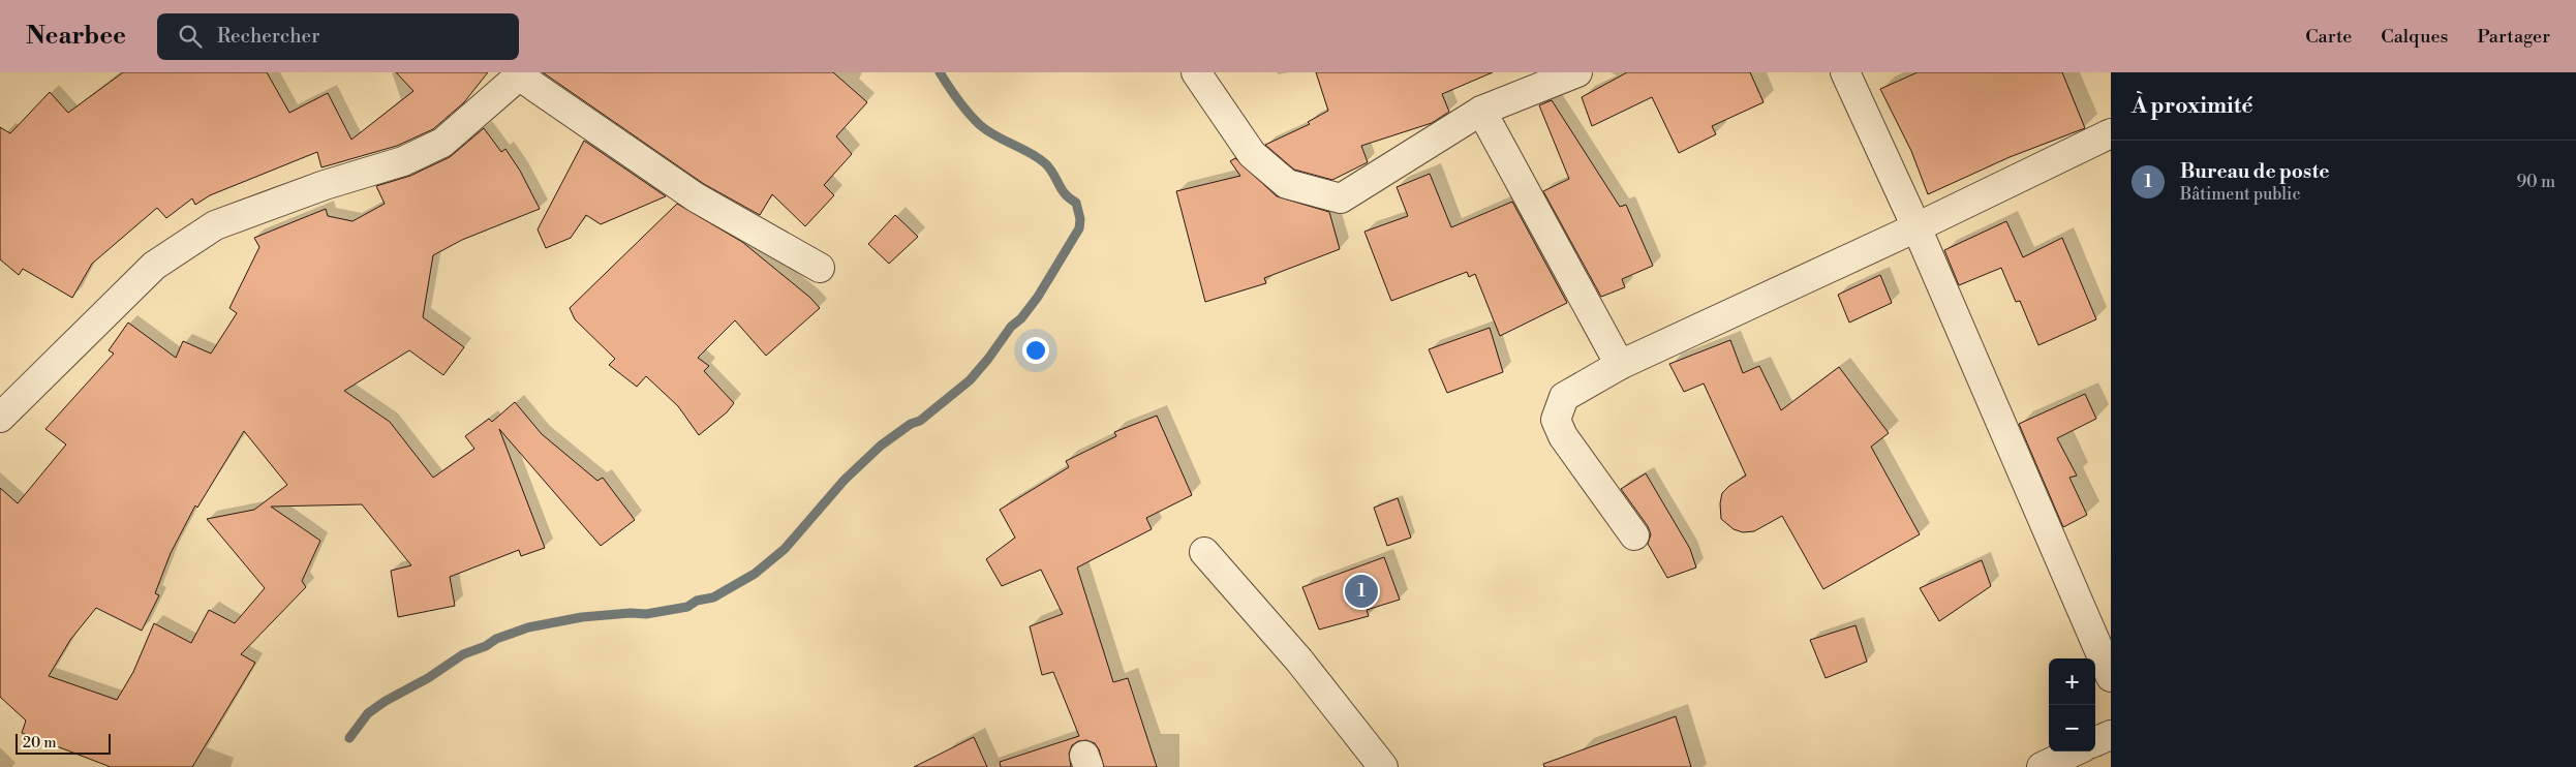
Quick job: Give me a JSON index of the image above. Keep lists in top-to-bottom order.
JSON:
{
  "scale_bar": "20 m",
  "page": {
    "header": "Nearbee",
    "search": "Rechercher",
    "nav": ["Carte", "Calques", "Partager"],
    "heading": "À proximité",
    "list": [
      {
        "mark": "1",
        "name": "Bureau de poste",
        "note": "Bâtiment public",
        "value": "90 m"
      }
    ],
    "pins": "1",
    "map_buttons": ["+", "−"],
    "scale": "20 m"
  }
}
